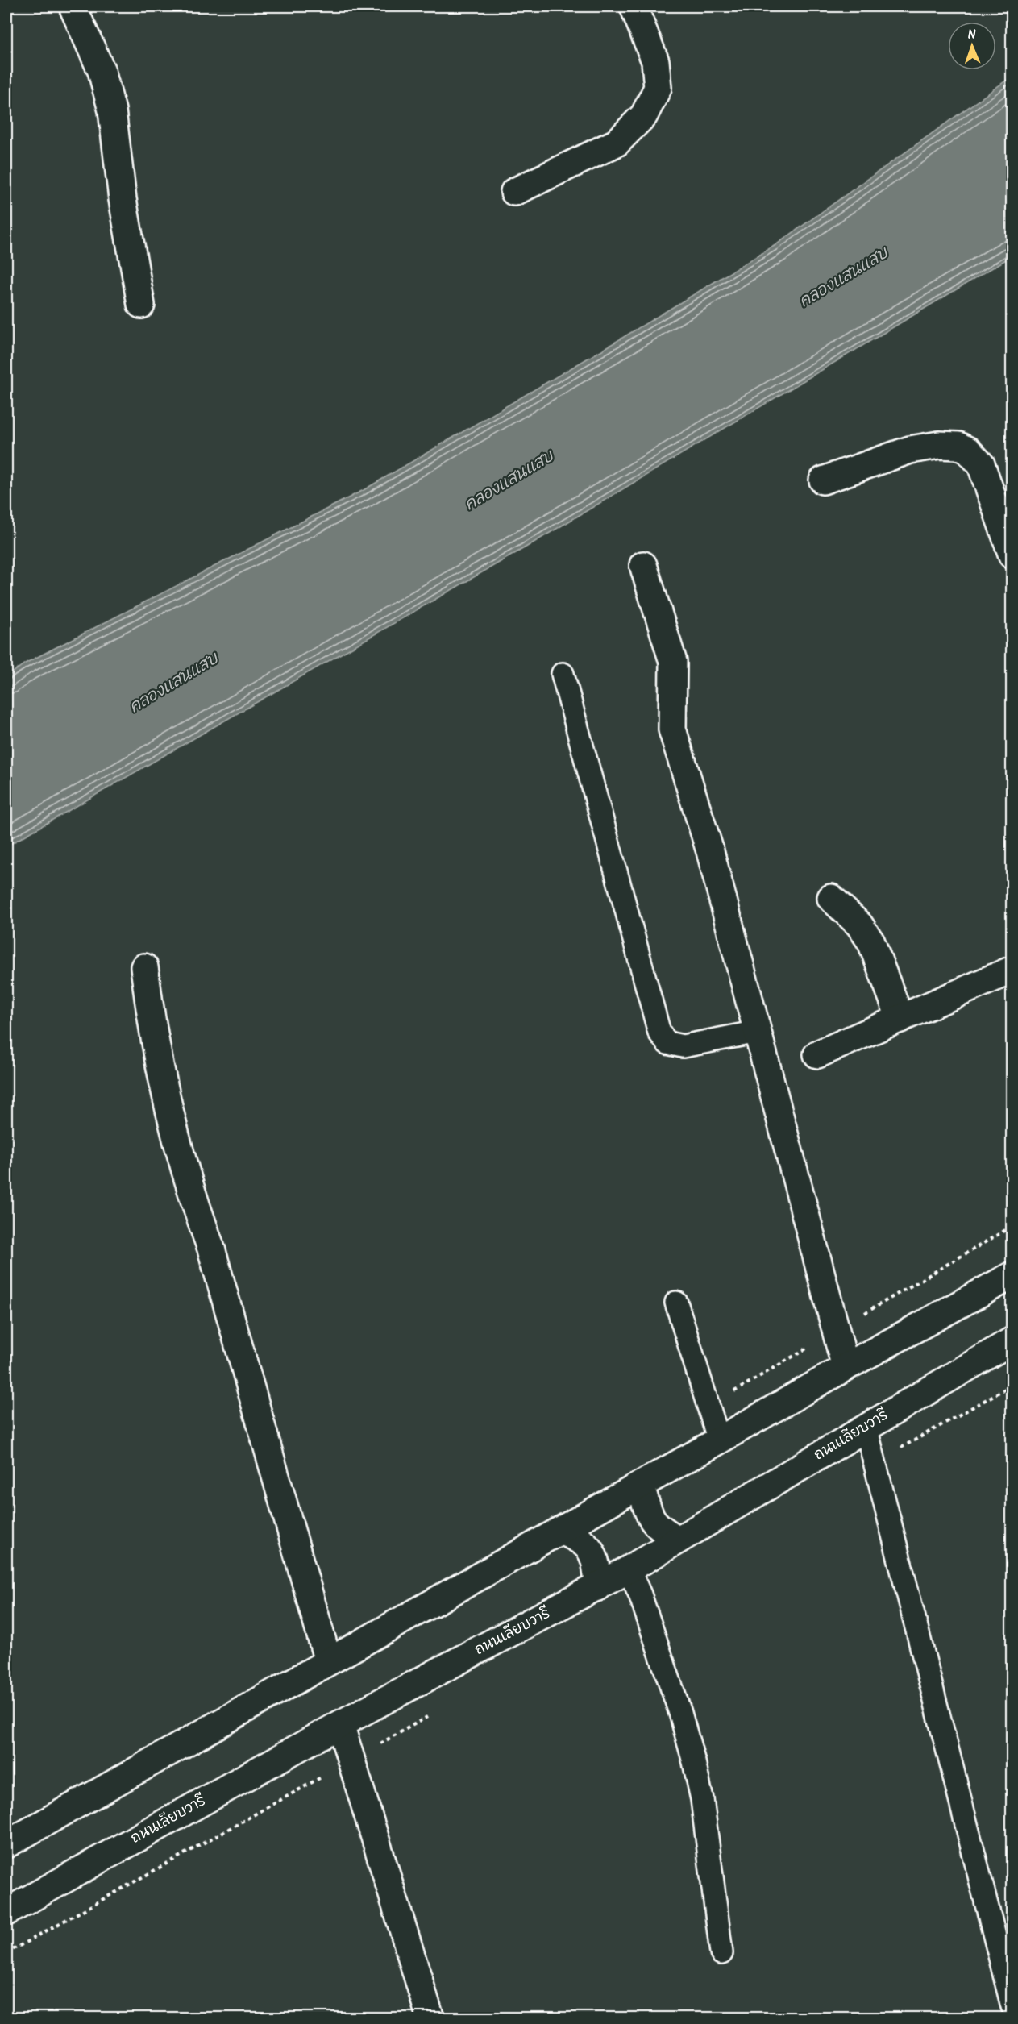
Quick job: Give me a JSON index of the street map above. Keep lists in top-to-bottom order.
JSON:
{
  "streets": {
    "street": ["ถนนเลียบวารี"]
  },
  "water": ["คลองแสนแสบ"],
  "north": "top"
}
